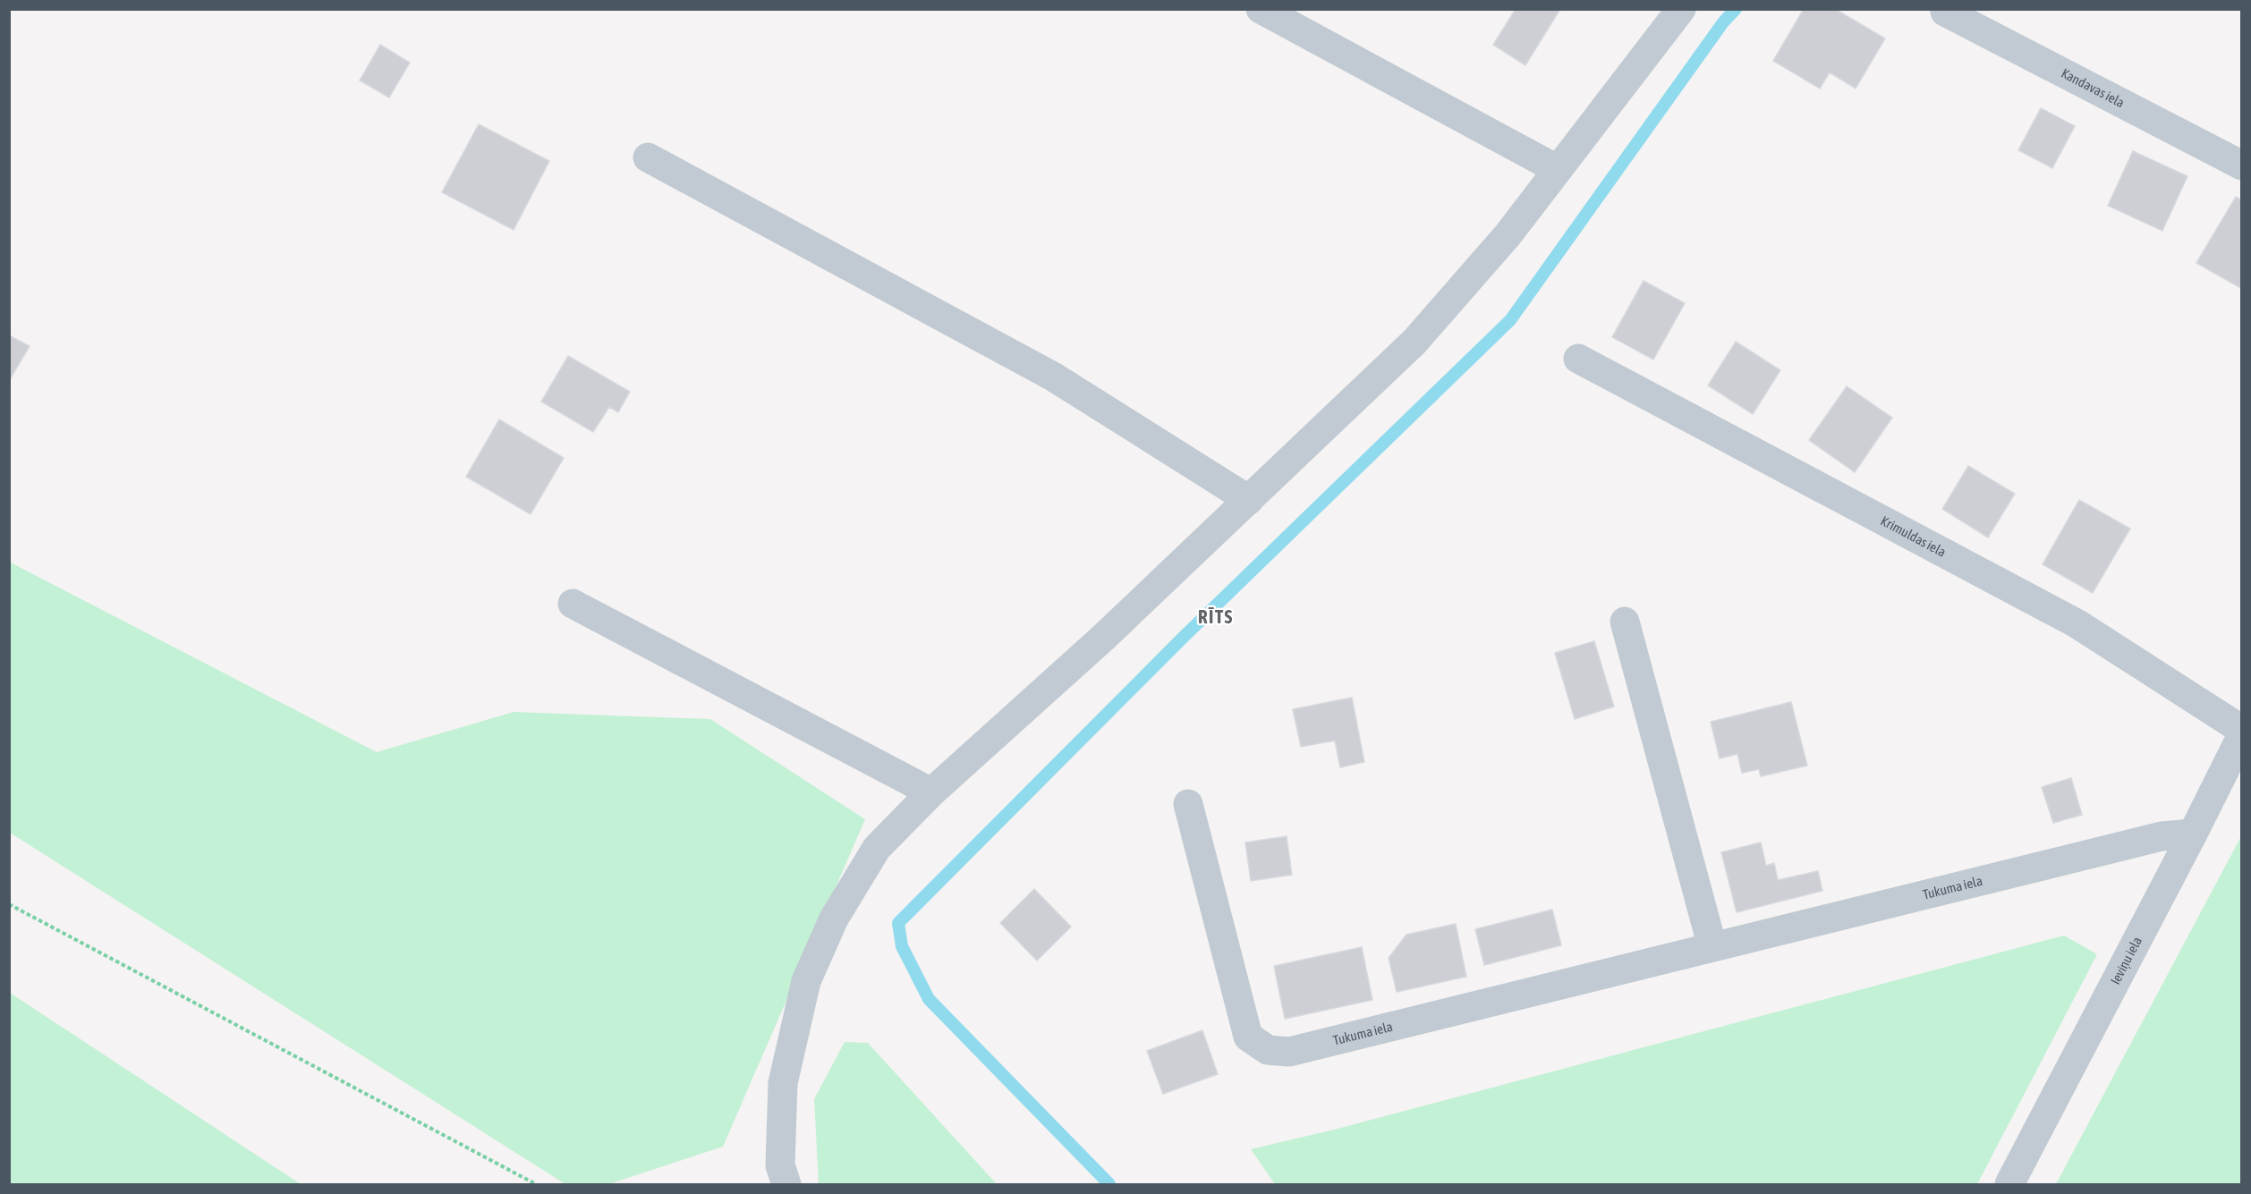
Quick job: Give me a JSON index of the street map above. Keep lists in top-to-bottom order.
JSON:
{
  "streets": {
    "street": [
      "Kandavas iela",
      "Krimuldas iela",
      "Tukuma iela",
      "Ieviņu iela"
    ]
  },
  "crossings": [
    ["Tukuma iela", "Ieviņu iela"]
  ],
  "districts": ["RĪTS"]
}
